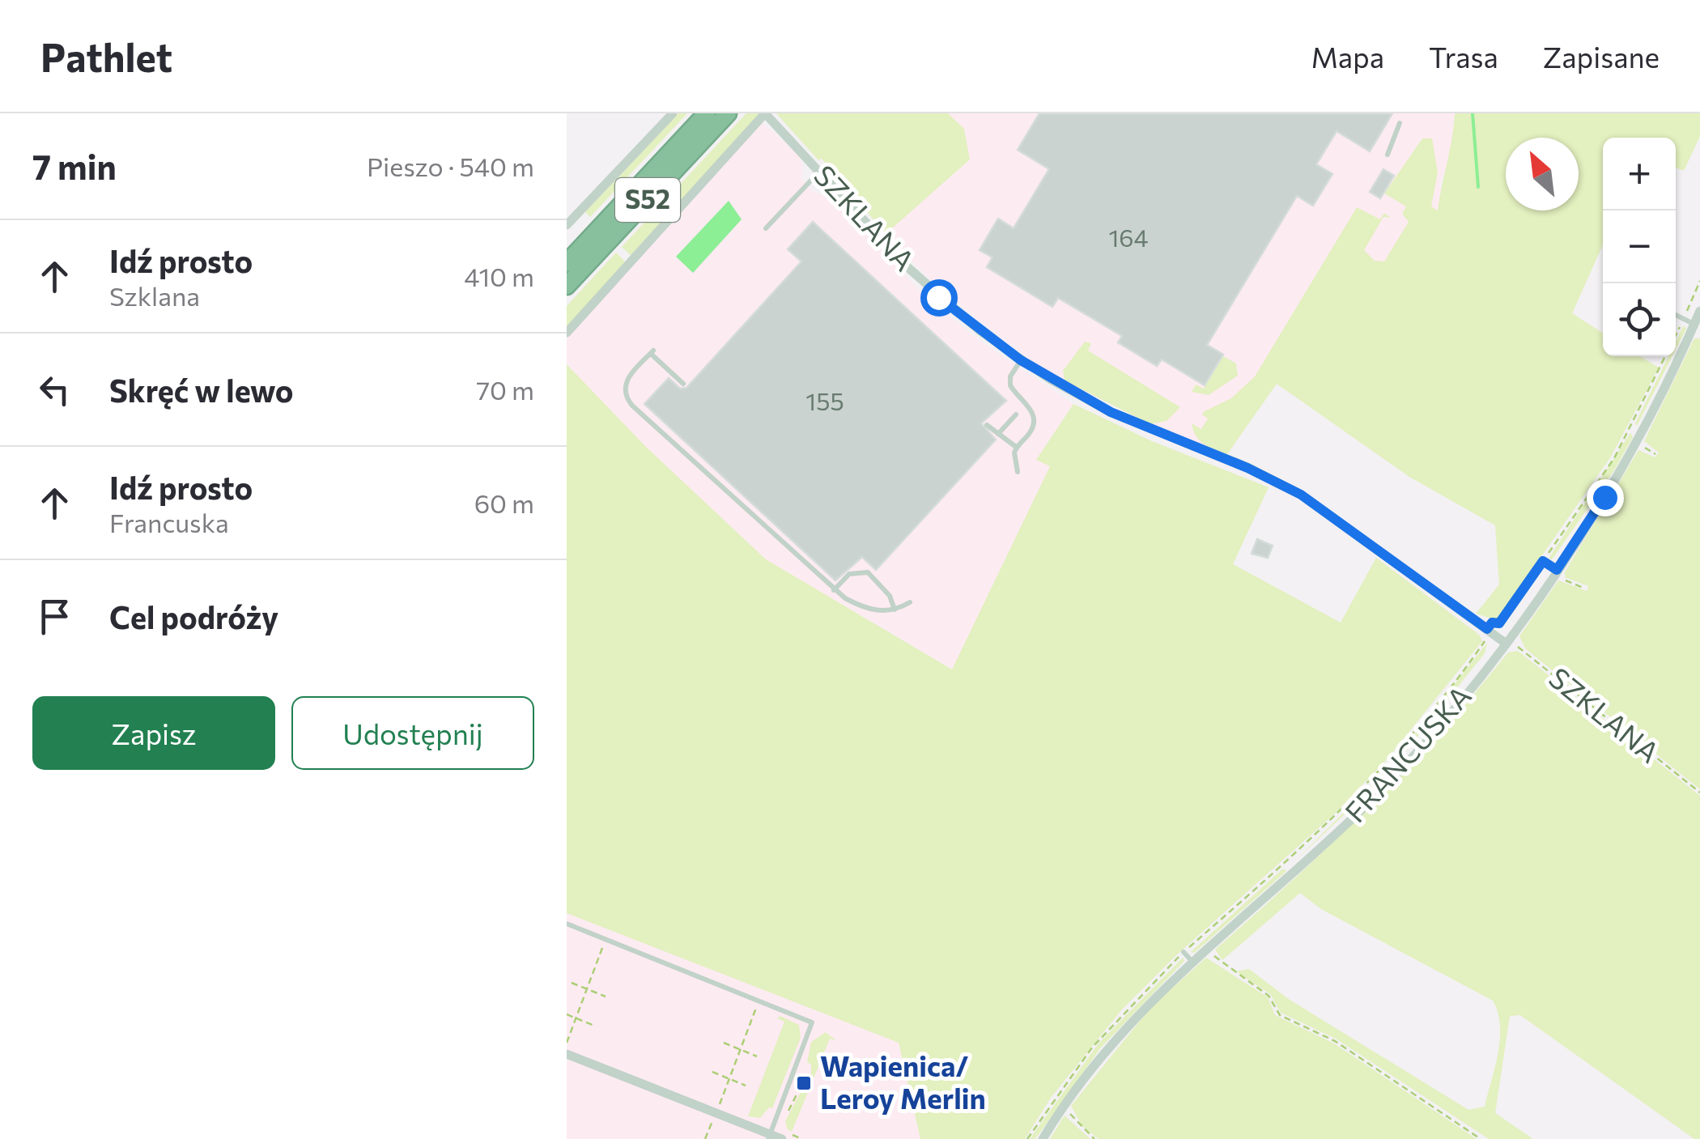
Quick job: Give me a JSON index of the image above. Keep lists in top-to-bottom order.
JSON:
{
  "streets": {
    "highway": ["S52"],
    "street": ["SZKLANA", "FRANCUSKA"]
  },
  "crossings": [
    ["SZKLANA", "FRANCUSKA"]
  ],
  "places": {
    "transit": ["Wapienica/ Leroy Merlin"]
  },
  "house_numbers": ["164", "155"],
  "north": "top left",
  "page": {
    "header": "Pathlet",
    "nav": ["Mapa", "Trasa", "Zapisane"],
    "heading": ["7 min", "Pieszo · 540 m"],
    "map_buttons": ["+", "−"],
    "list": [
      ["Idź prosto", "Szklana", "410 m"],
      ["Skręć w lewo", "70 m"],
      ["Idź prosto", "Francuska", "60 m"],
      "Cel podróży"
    ],
    "buttons": ["Zapisz", "Udostępnij"]
  }
}
